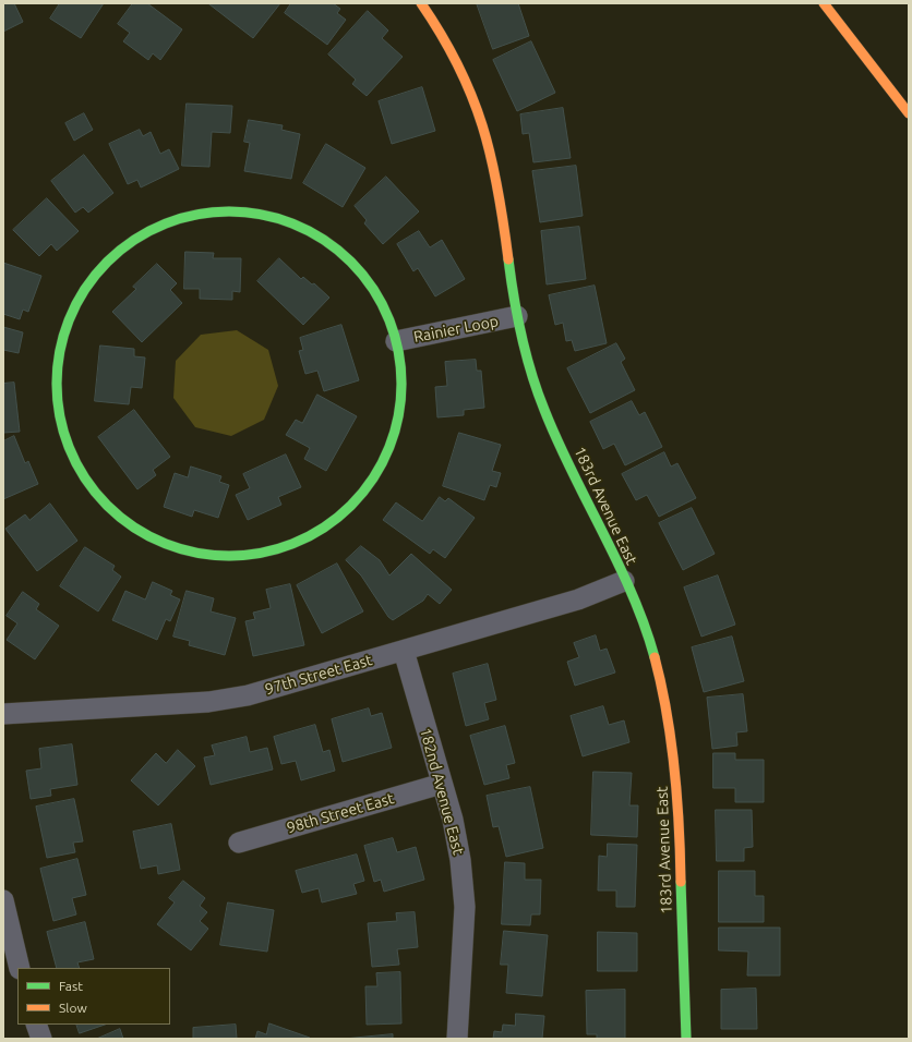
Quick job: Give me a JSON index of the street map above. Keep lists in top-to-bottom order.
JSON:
{
  "streets": {
    "street": [
      "Rainier Loop",
      "183rd Avenue East",
      "97th Street East",
      "182nd Avenue East",
      "98th Street East"
    ]
  },
  "crossings": [
    ["Rainier Loop", "183rd Avenue East"],
    ["183rd Avenue East", "97th Street East"],
    ["97th Street East", "182nd Avenue East"],
    ["182nd Avenue East", "98th Street East"]
  ],
  "legend": ["Fast", "Slow"]
}
